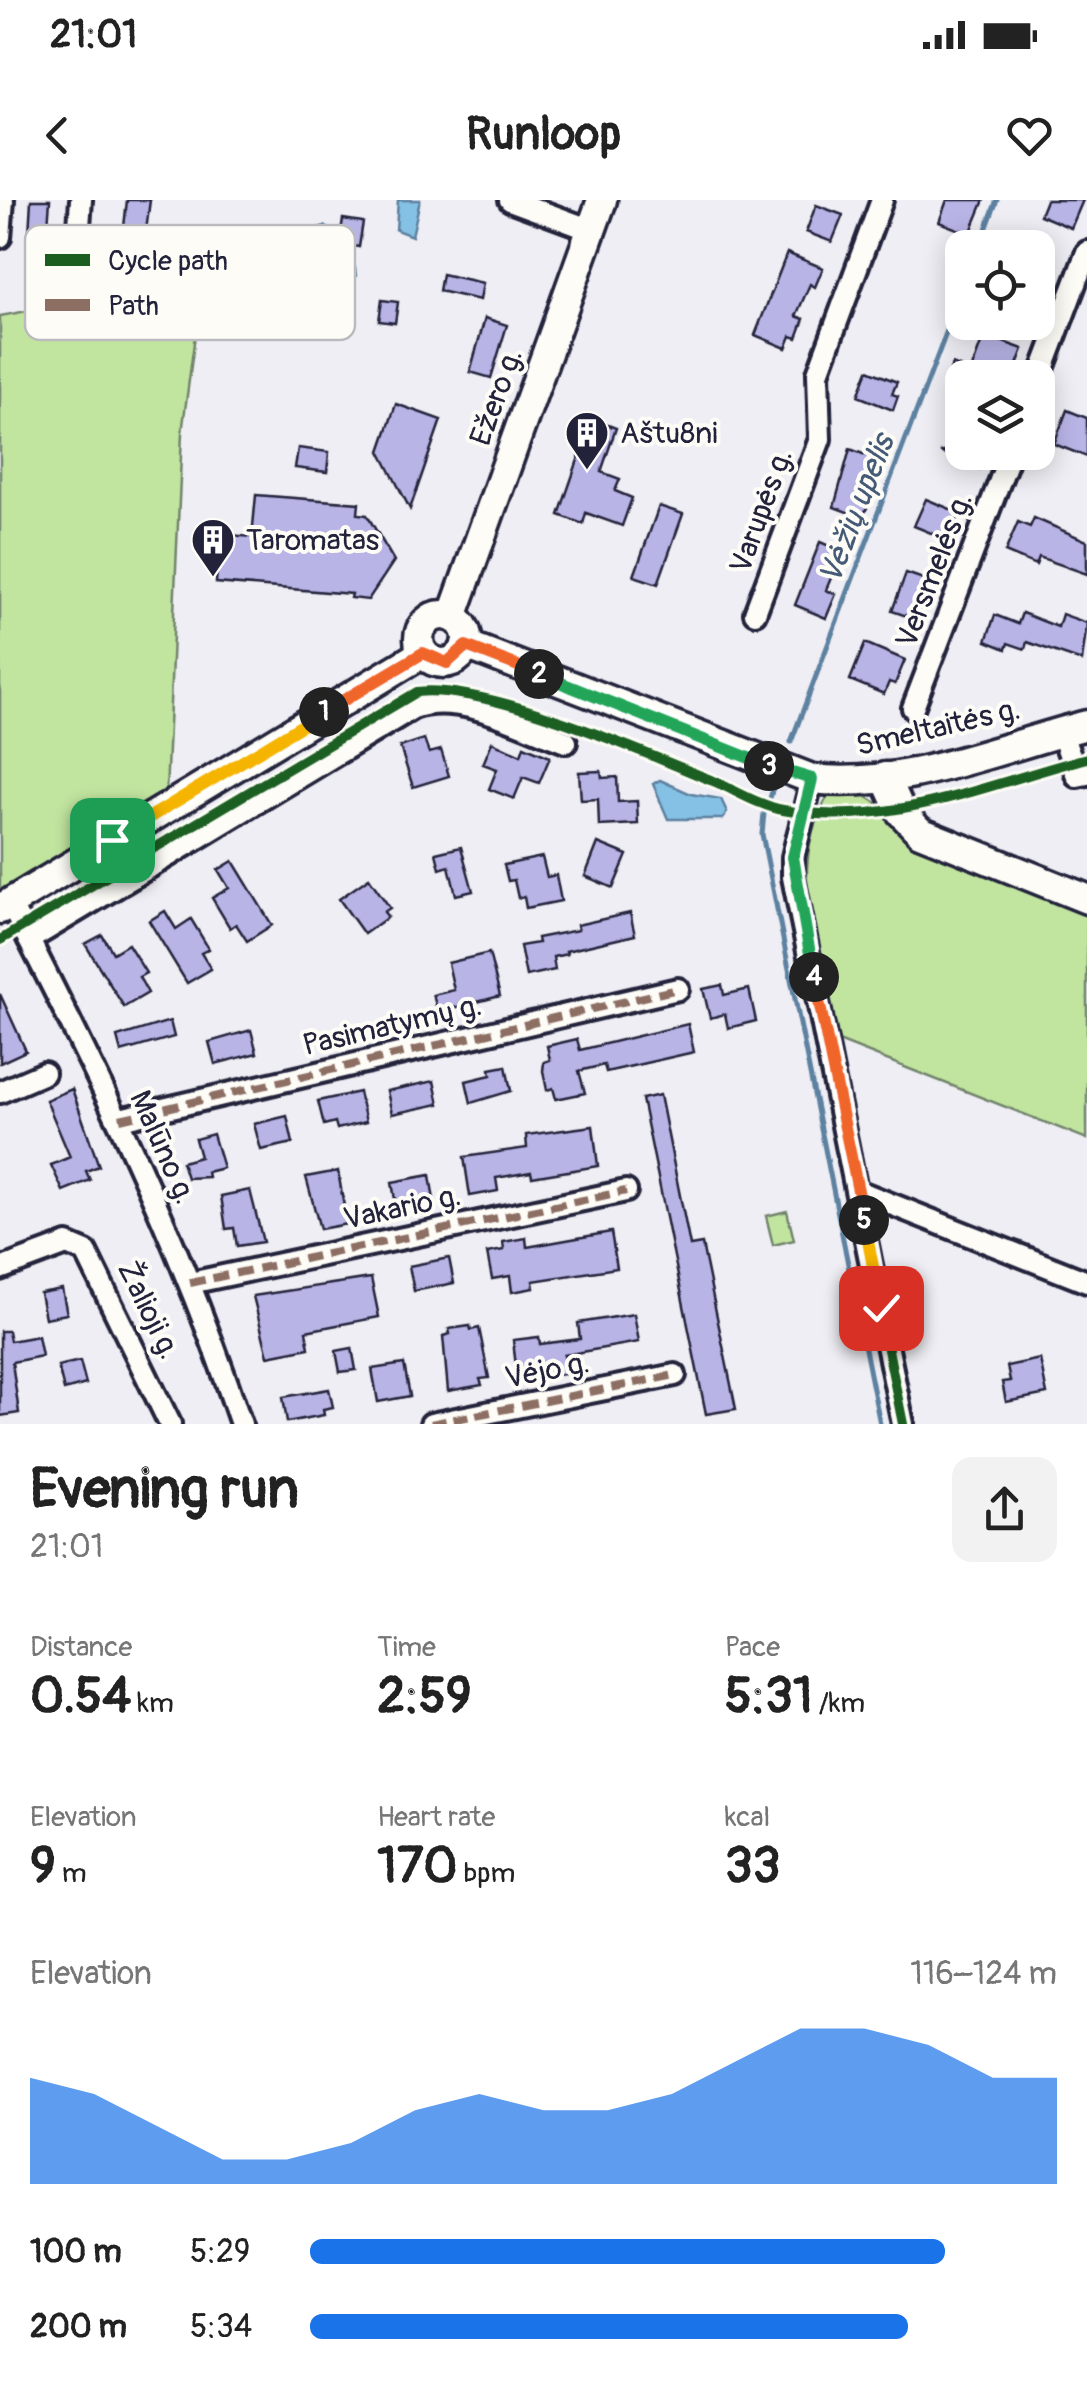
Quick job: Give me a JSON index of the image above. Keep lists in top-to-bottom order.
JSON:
{
  "streets": {
    "main road": ["Ežero g.", "Smeltaitės g."],
    "street": [
      "Varupės g.",
      "Versmelės g.",
      "Pasimatymų g.",
      "Malūno g.",
      "Vakario g.",
      "Žalioji g.",
      "Vėjo g."
    ]
  },
  "crossings": [
    ["Ežero g.", "Smeltaitės g."],
    ["Pasimatymų g.", "Malūno g."],
    ["Malūno g.", "Vakario g."]
  ],
  "water": ["Vėžių upelis"],
  "places": {
    "building": ["Aštu8ni", "Taromatas"]
  },
  "legend": ["Cycle path", "Path"],
  "page": {
    "status": "21:01",
    "header": "Runloop",
    "pins": [
      "2",
      "1",
      "3",
      "4",
      "5"
    ],
    "heading": ["Evening run", "21:01"],
    "stats": [
      ["Distance", "0.54 km"],
      ["Time", "2:59"],
      ["Pace", "5:31 /km"],
      ["Elevation", "9 m"],
      ["Heart rate", "170 bpm"],
      ["kcal", "33"]
    ],
    "chart": ["Elevation", "116–124 m"],
    "list": [
      {
        "name": "100 m",
        "note": "5:29"
      },
      {
        "name": "200 m",
        "note": "5:34"
      }
    ]
  }
}
